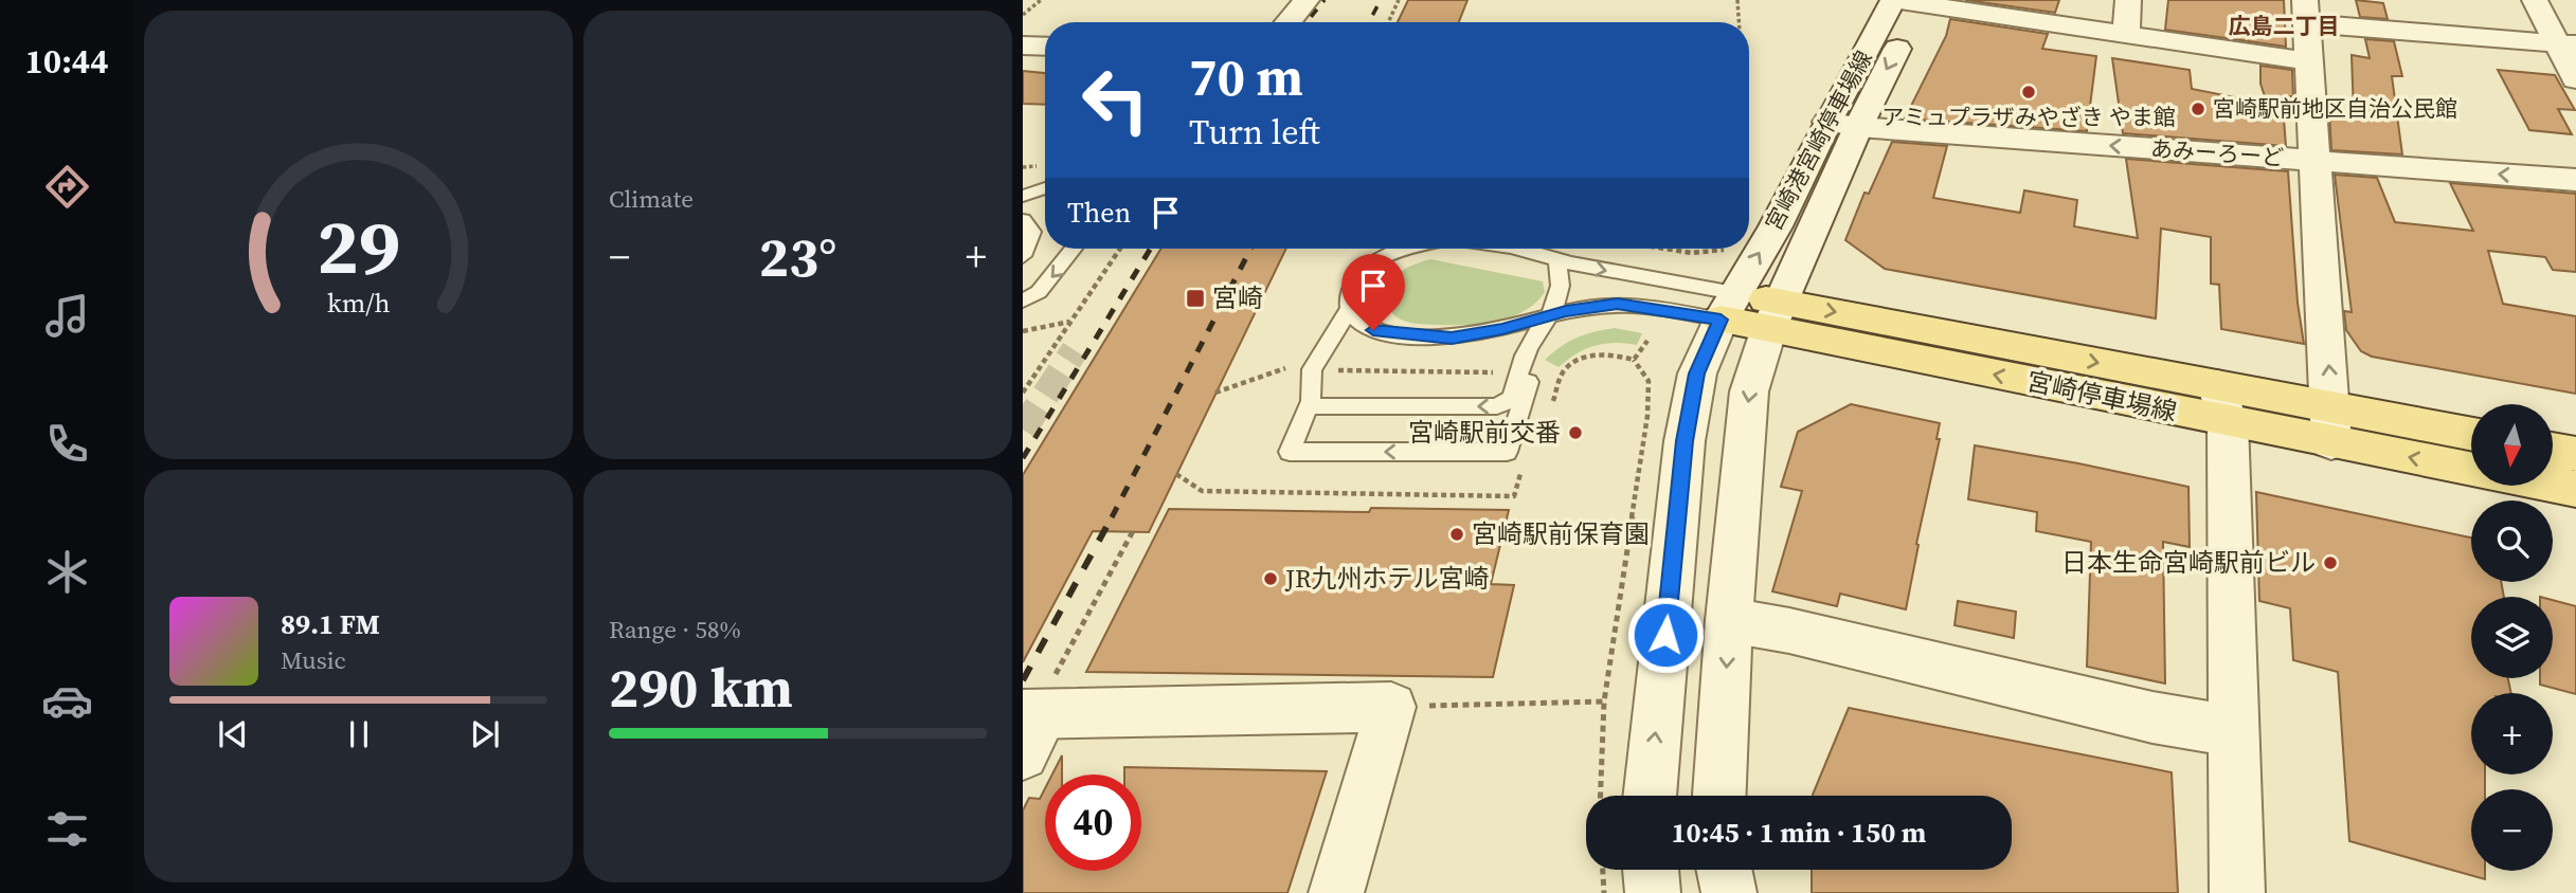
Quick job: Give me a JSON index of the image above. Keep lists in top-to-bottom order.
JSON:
{
  "streets": {
    "main road": ["宮崎停車場線"],
    "street": ["宮崎港宮崎停車場線", "あみーろーど"]
  },
  "crossings": [
    ["宮崎港宮崎停車場線", "あみーろーど"],
    ["宮崎港宮崎停車場線", "宮崎停車場線"]
  ],
  "districts": ["広島二丁目"],
  "places": {
    "other": [
      "アミュプラザみやざき やま館",
      "宮崎駅前地区自治公民館",
      "宮崎駅前交番",
      "宮崎駅前保育園",
      "日本生命宮崎駅前ビル",
      "JR九州ホテル宮崎"
    ],
    "transit": ["宮崎"]
  },
  "north": "bottom",
  "page": {
    "tabs": "10:44",
    "tile": [
      "Climate",
      ["Range · 58%", "290 km"]
    ],
    "turn": ["70 m", "Turn left"],
    "then": "Then",
    "heat": ["−", "23°", "+"],
    "map_buttons": ["+", "−"],
    "song": ["89.1 FM", "Music"],
    "limit": "40",
    "trip": "10:45 · 1 min · 150 m",
    "gauge": ["29", "km/h"]
  }
}
